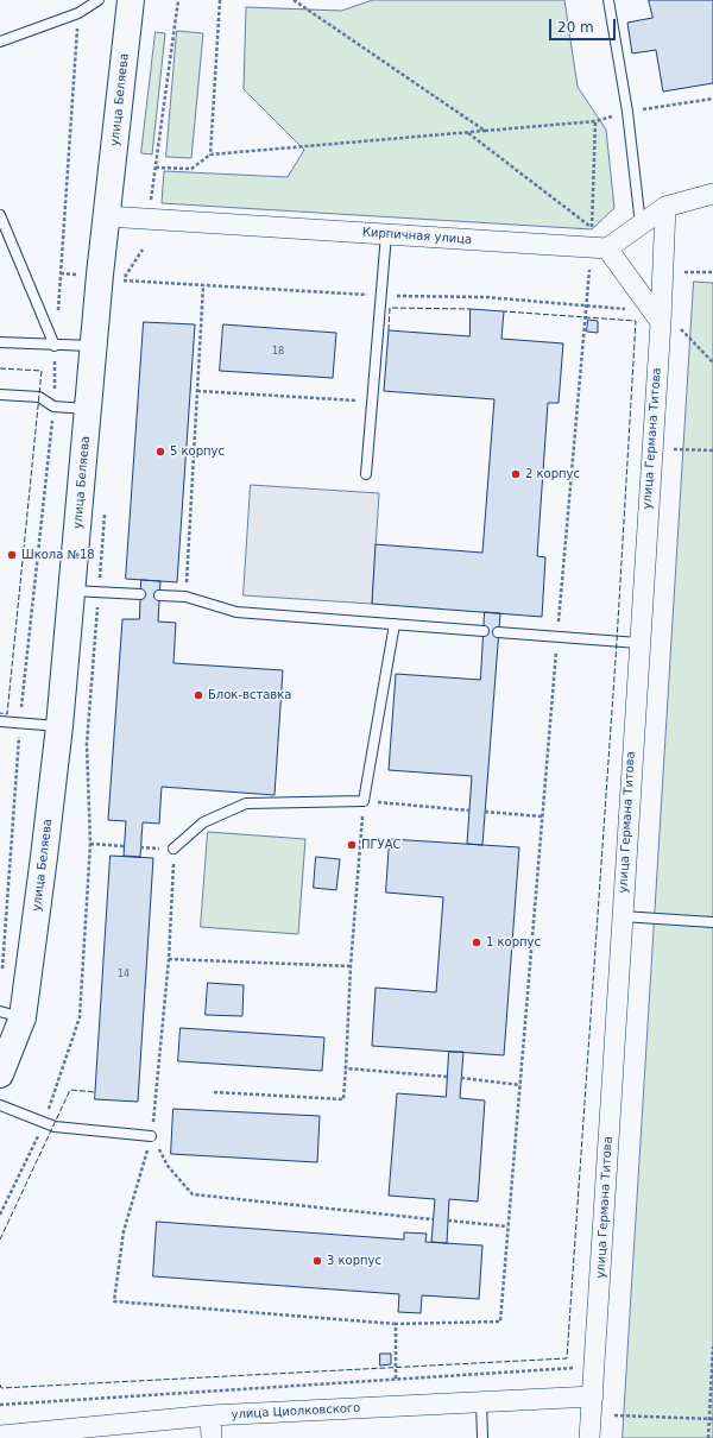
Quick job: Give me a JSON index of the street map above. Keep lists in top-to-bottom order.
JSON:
{
  "streets": {
    "main road": ["улица Беляева"],
    "street": ["Кирпичная улица", "улица Германа Титова", "улица Циолковского"]
  },
  "crossings": [
    ["улица Беляева", "Кирпичная улица"],
    ["улица Германа Титова", "улица Циолковского"]
  ],
  "places": [
    "5 корпус",
    "2 корпус",
    "Школа №18",
    "Блок-вставка",
    "ПГУАС",
    "1 корпус",
    "3 корпус"
  ],
  "house_numbers": ["18", "14"],
  "scale_bar": "20 m"
}
